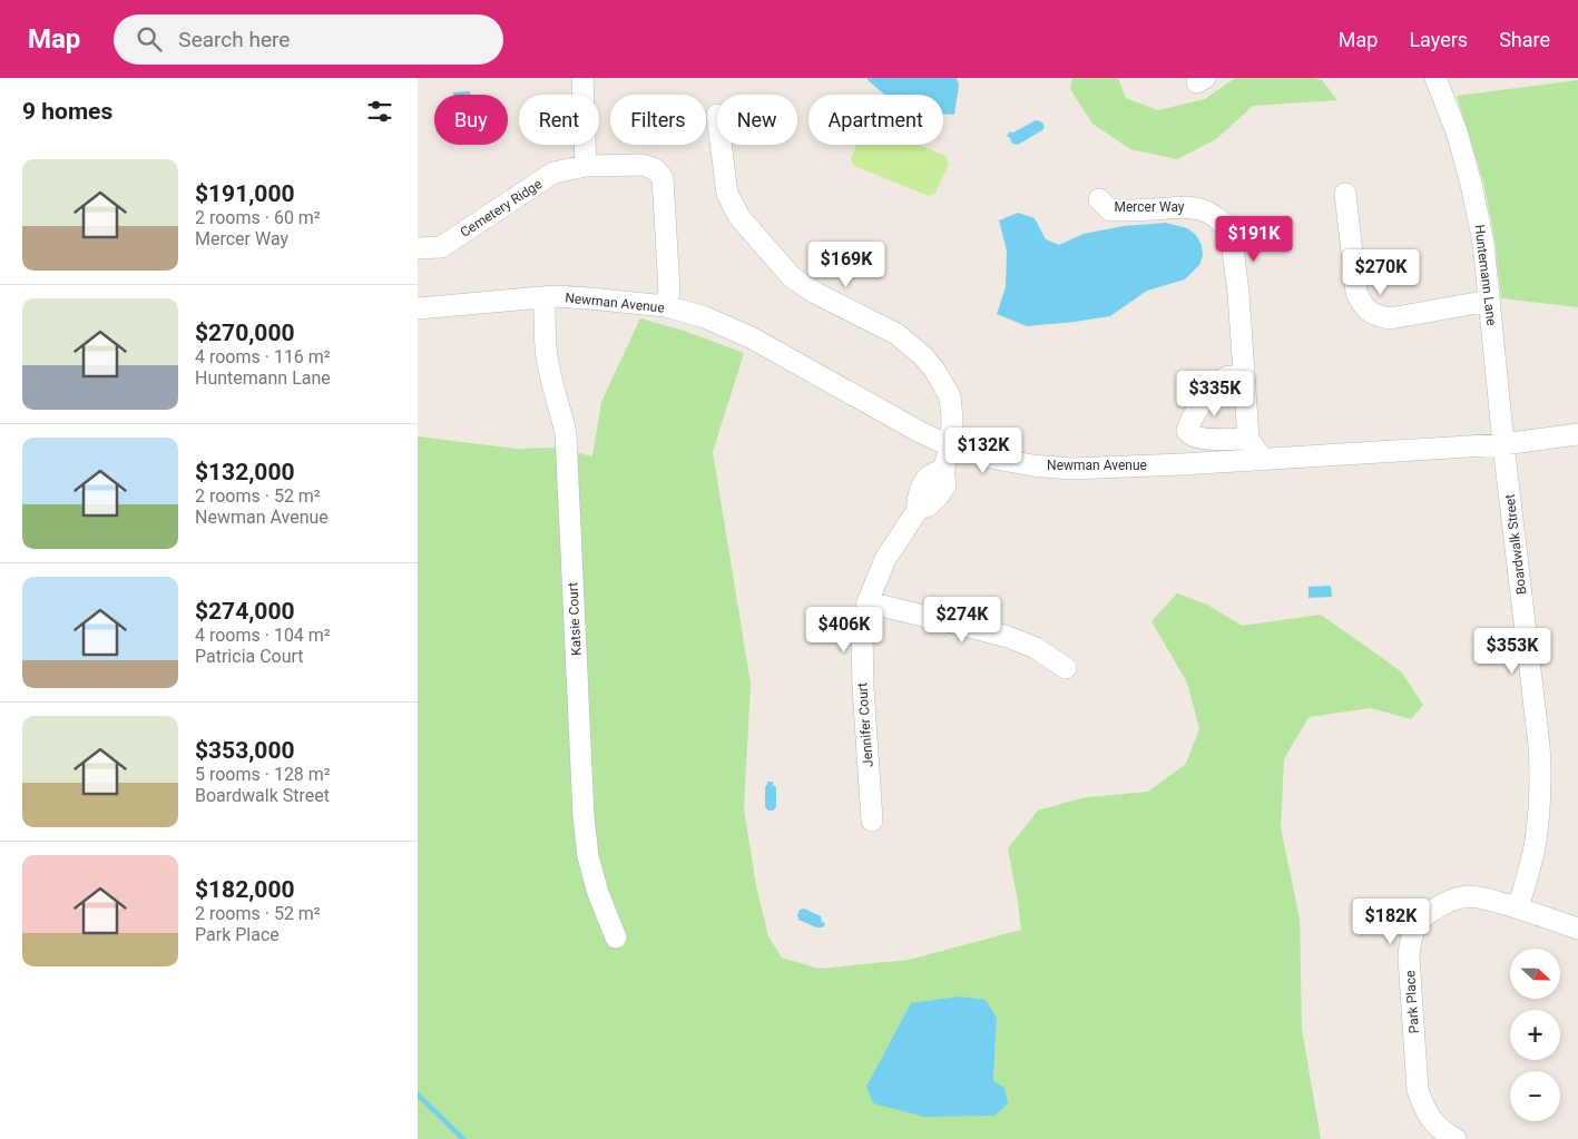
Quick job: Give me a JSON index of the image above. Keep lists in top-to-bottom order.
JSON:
{
  "streets": {
    "street": [
      "Mercer Way",
      "Cemetery Ridge",
      "Huntemann Lane",
      "Newman Avenue",
      "Boardwalk Street",
      "Katsie Court",
      "Jennifer Court",
      "Park Place"
    ]
  },
  "crossings": [
    ["Mercer Way", "Newman Avenue"],
    ["Cemetery Ridge", "Newman Avenue"],
    ["Huntemann Lane", "Newman Avenue"],
    ["Huntemann Lane", "Boardwalk Street"],
    ["Newman Avenue", "Boardwalk Street"],
    ["Newman Avenue", "Katsie Court"],
    ["Newman Avenue", "Jennifer Court"],
    ["Boardwalk Street", "Park Place"]
  ],
  "north": "right",
  "page": {
    "header": "Map",
    "search": "Search here",
    "nav": ["Map", "Layers", "Share"],
    "heading": "9 homes",
    "chip": [
      "Buy",
      "Rent",
      "Filters",
      "New",
      "Apartment"
    ],
    "list": [
      {
        "name": "$191,000",
        "note": "2 rooms · 60 m² · Mercer Way"
      },
      {
        "name": "$270,000",
        "note": "4 rooms · 116 m² · Huntemann Lane"
      },
      {
        "name": "$132,000",
        "note": "2 rooms · 52 m² · Newman Avenue"
      },
      {
        "name": "$274,000",
        "note": "4 rooms · 104 m² · Patricia Court"
      },
      {
        "name": "$353,000",
        "note": "5 rooms · 128 m² · Boardwalk Street"
      },
      {
        "name": "$182,000",
        "note": "2 rooms · 52 m² · Park Place"
      }
    ],
    "price": [
      "$191K",
      "$169K",
      "$270K",
      "$335K",
      "$132K",
      "$274K",
      "$406K",
      "$353K",
      "$182K"
    ],
    "map_buttons": ["+", "−"]
  }
}
